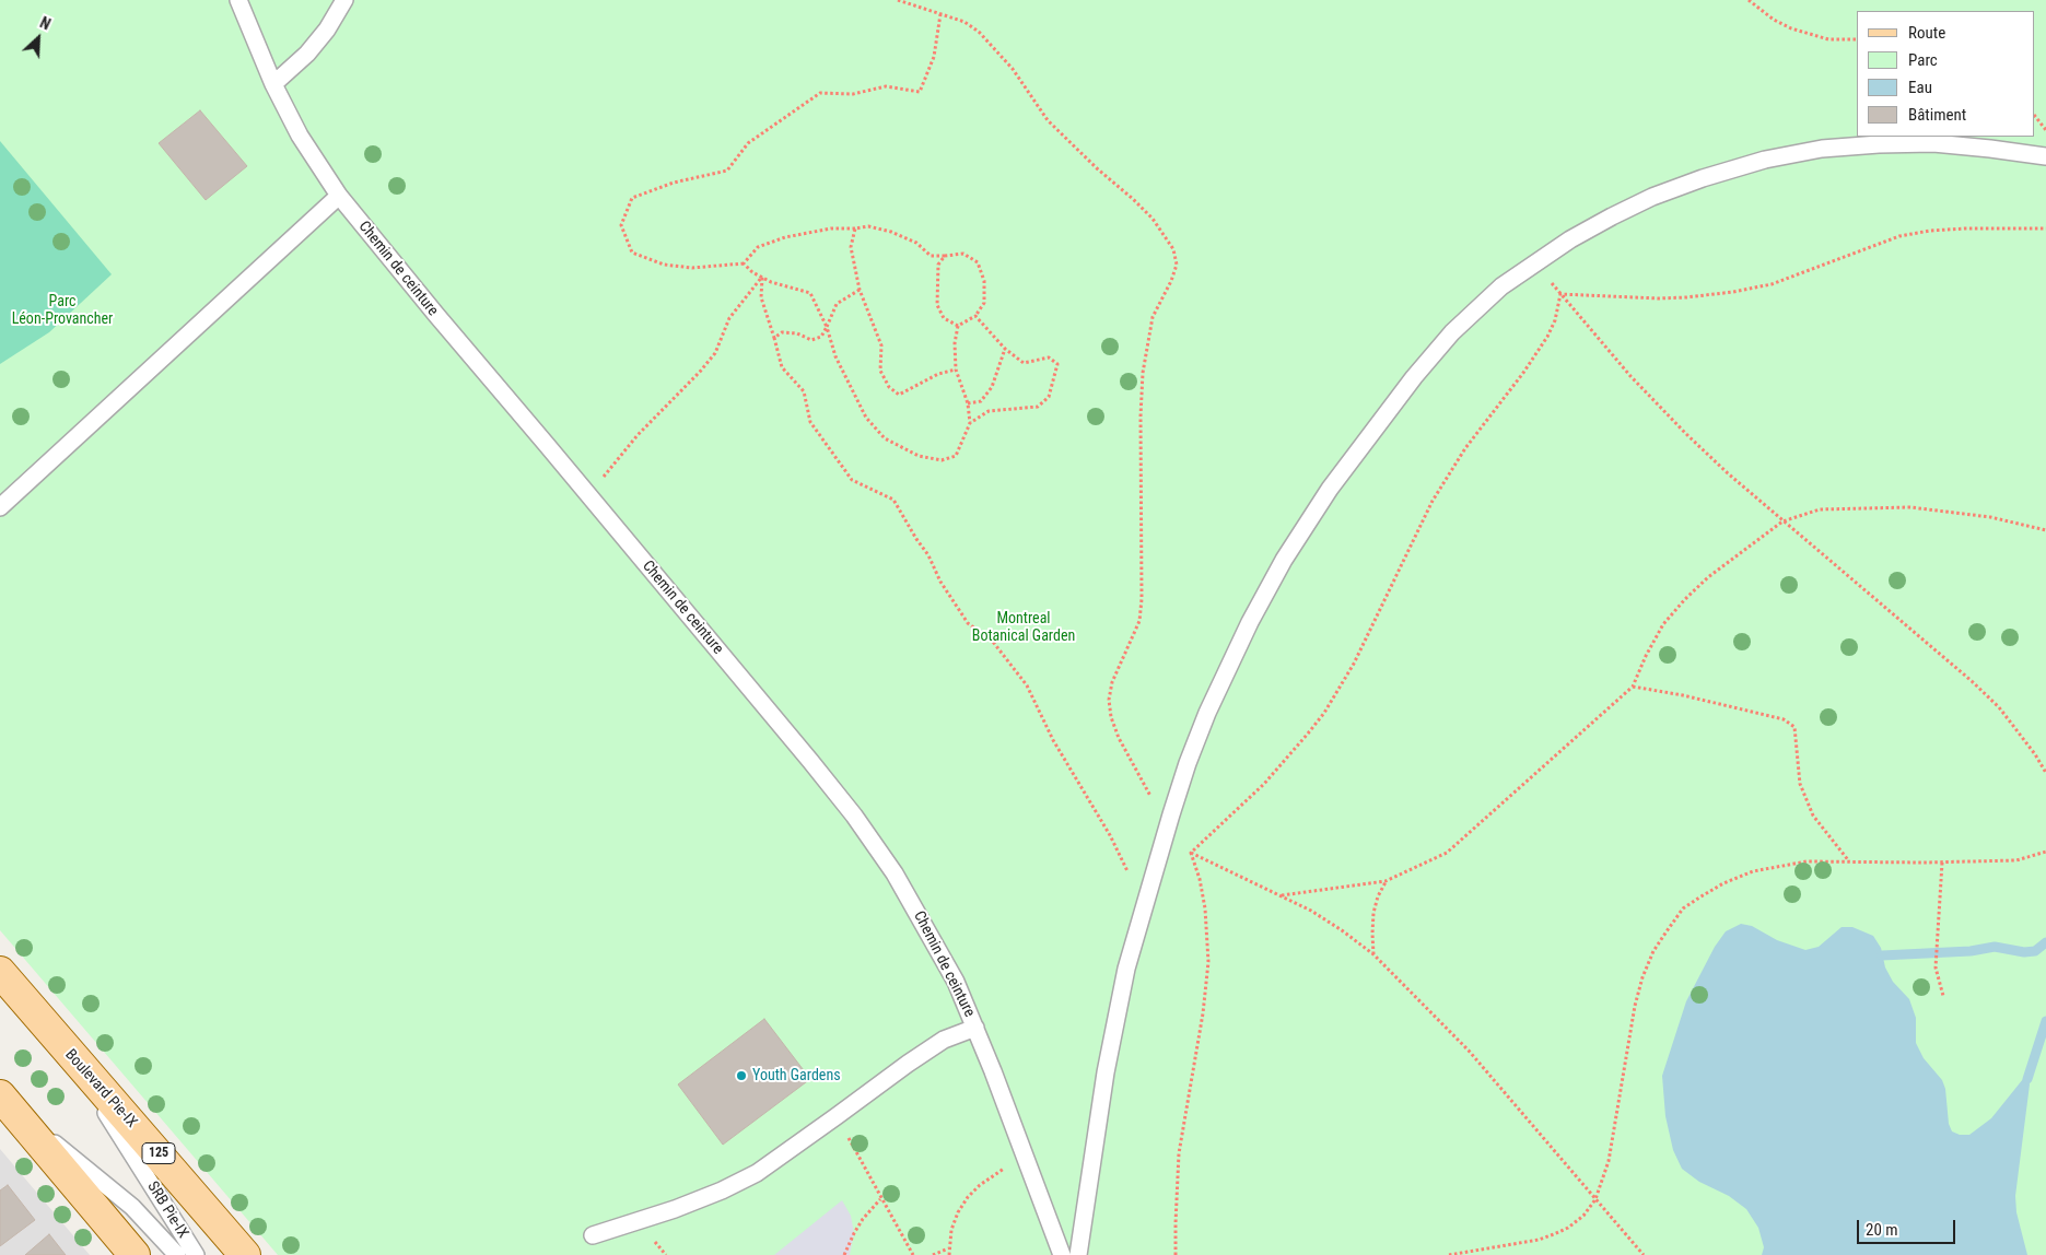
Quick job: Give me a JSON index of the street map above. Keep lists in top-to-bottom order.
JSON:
{
  "streets": {
    "main road": ["Boulevard Pie-IX", "125"],
    "lane": ["Chemin de ceinture", "SRB Pie-IX"]
  },
  "crossings": [
    ["Boulevard Pie-IX", "SRB Pie-IX"]
  ],
  "parks": ["Parc Léon-Provancher", "Montreal Botanical Garden"],
  "places": ["Youth Gardens"],
  "legend": [
    "Route",
    "Parc",
    "Eau",
    "Bâtiment"
  ],
  "scale_bar": "20 m",
  "north": "top right"
}
